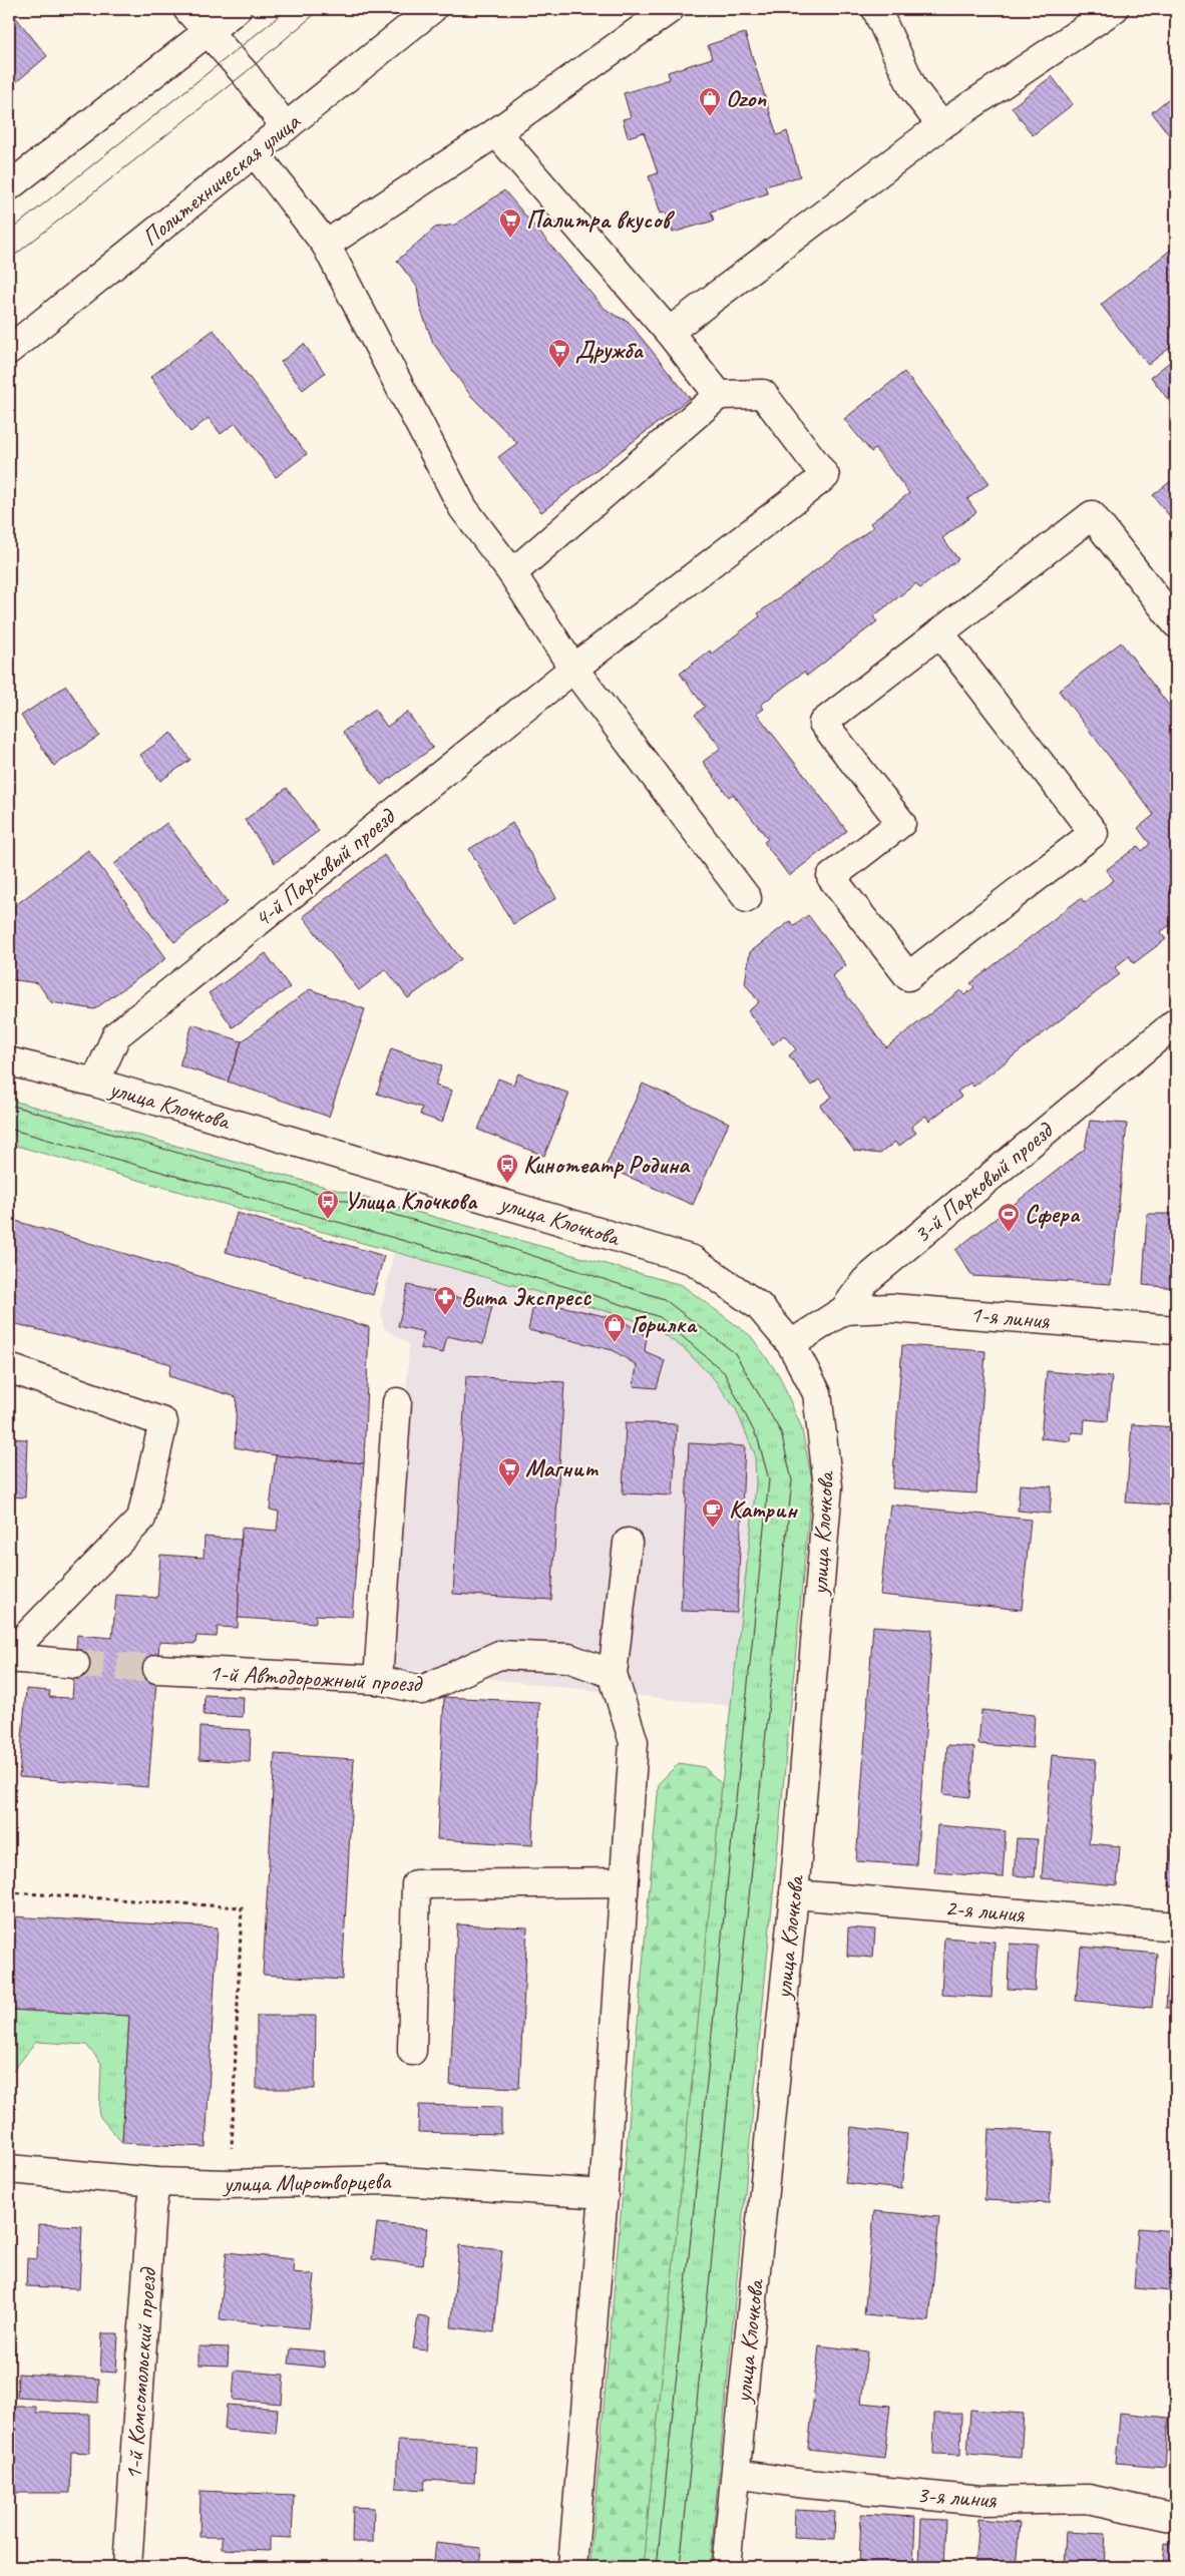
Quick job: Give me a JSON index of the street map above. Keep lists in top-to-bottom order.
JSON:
{
  "streets": {
    "street": [
      "Политехническая улица",
      "4-й Парковый проезд",
      "улица Клочкова",
      "3-й Парковый проезд",
      "1-я линия",
      "1-й Автодорожный проезд",
      "2-я линия",
      "улица Миротворцева",
      "1-й Комсомольский проезд",
      "3-я линия"
    ]
  },
  "crossings": [
    ["4-й Парковый проезд", "улица Клочкова"],
    ["улица Клочкова", "3-й Парковый проезд"],
    ["улица Клочкова", "2-я линия"],
    ["улица Клочкова", "3-я линия"],
    ["3-й Парковый проезд", "1-я линия"],
    ["улица Миротворцева", "1-й Комсомольский проезд"]
  ],
  "places": {
    "shop": ["Ozon", "Горилка"],
    "supermarket": ["Палитра вкусов", "Дружба", "Магнит"],
    "bus stop": ["Кинотеатр Родина", "Улица Клочкова"],
    "sports": ["Сфера"],
    "pharmacy": ["Вита Экспресс"],
    "cafe": ["Катрин"]
  }
}
